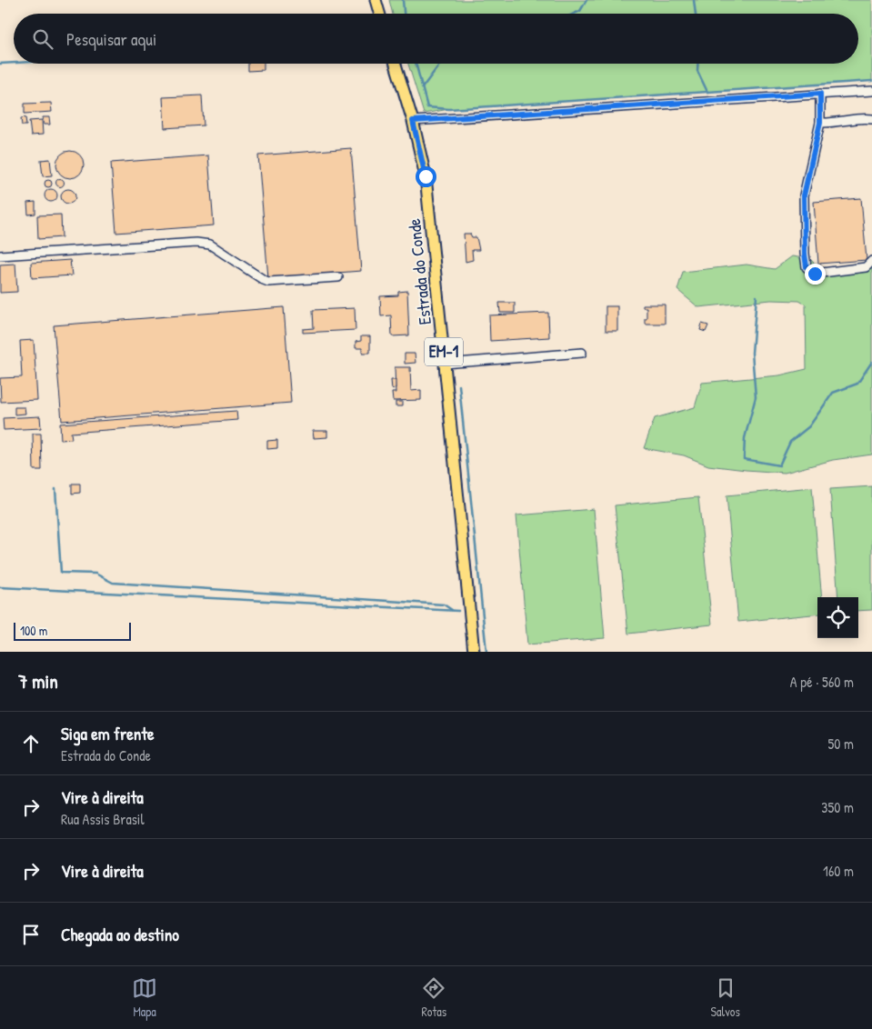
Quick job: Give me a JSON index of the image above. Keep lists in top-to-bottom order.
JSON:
{
  "streets": {
    "main road": ["Estrada do Conde", "EM-1"]
  },
  "scale_bar": "100 m",
  "page": {
    "search": "Pesquisar aqui",
    "scale": "100 m",
    "heading": ["7 min", "A pé · 560 m"],
    "list": [
      ["Siga em frente", "Estrada do Conde", "50 m"],
      ["Vire à direita", "Rua Assis Brasil", "350 m"],
      ["Vire à direita", "160 m"],
      "Chegada ao destino"
    ],
    "nav": ["Mapa", "Rotas", "Salvos"]
  }
}
